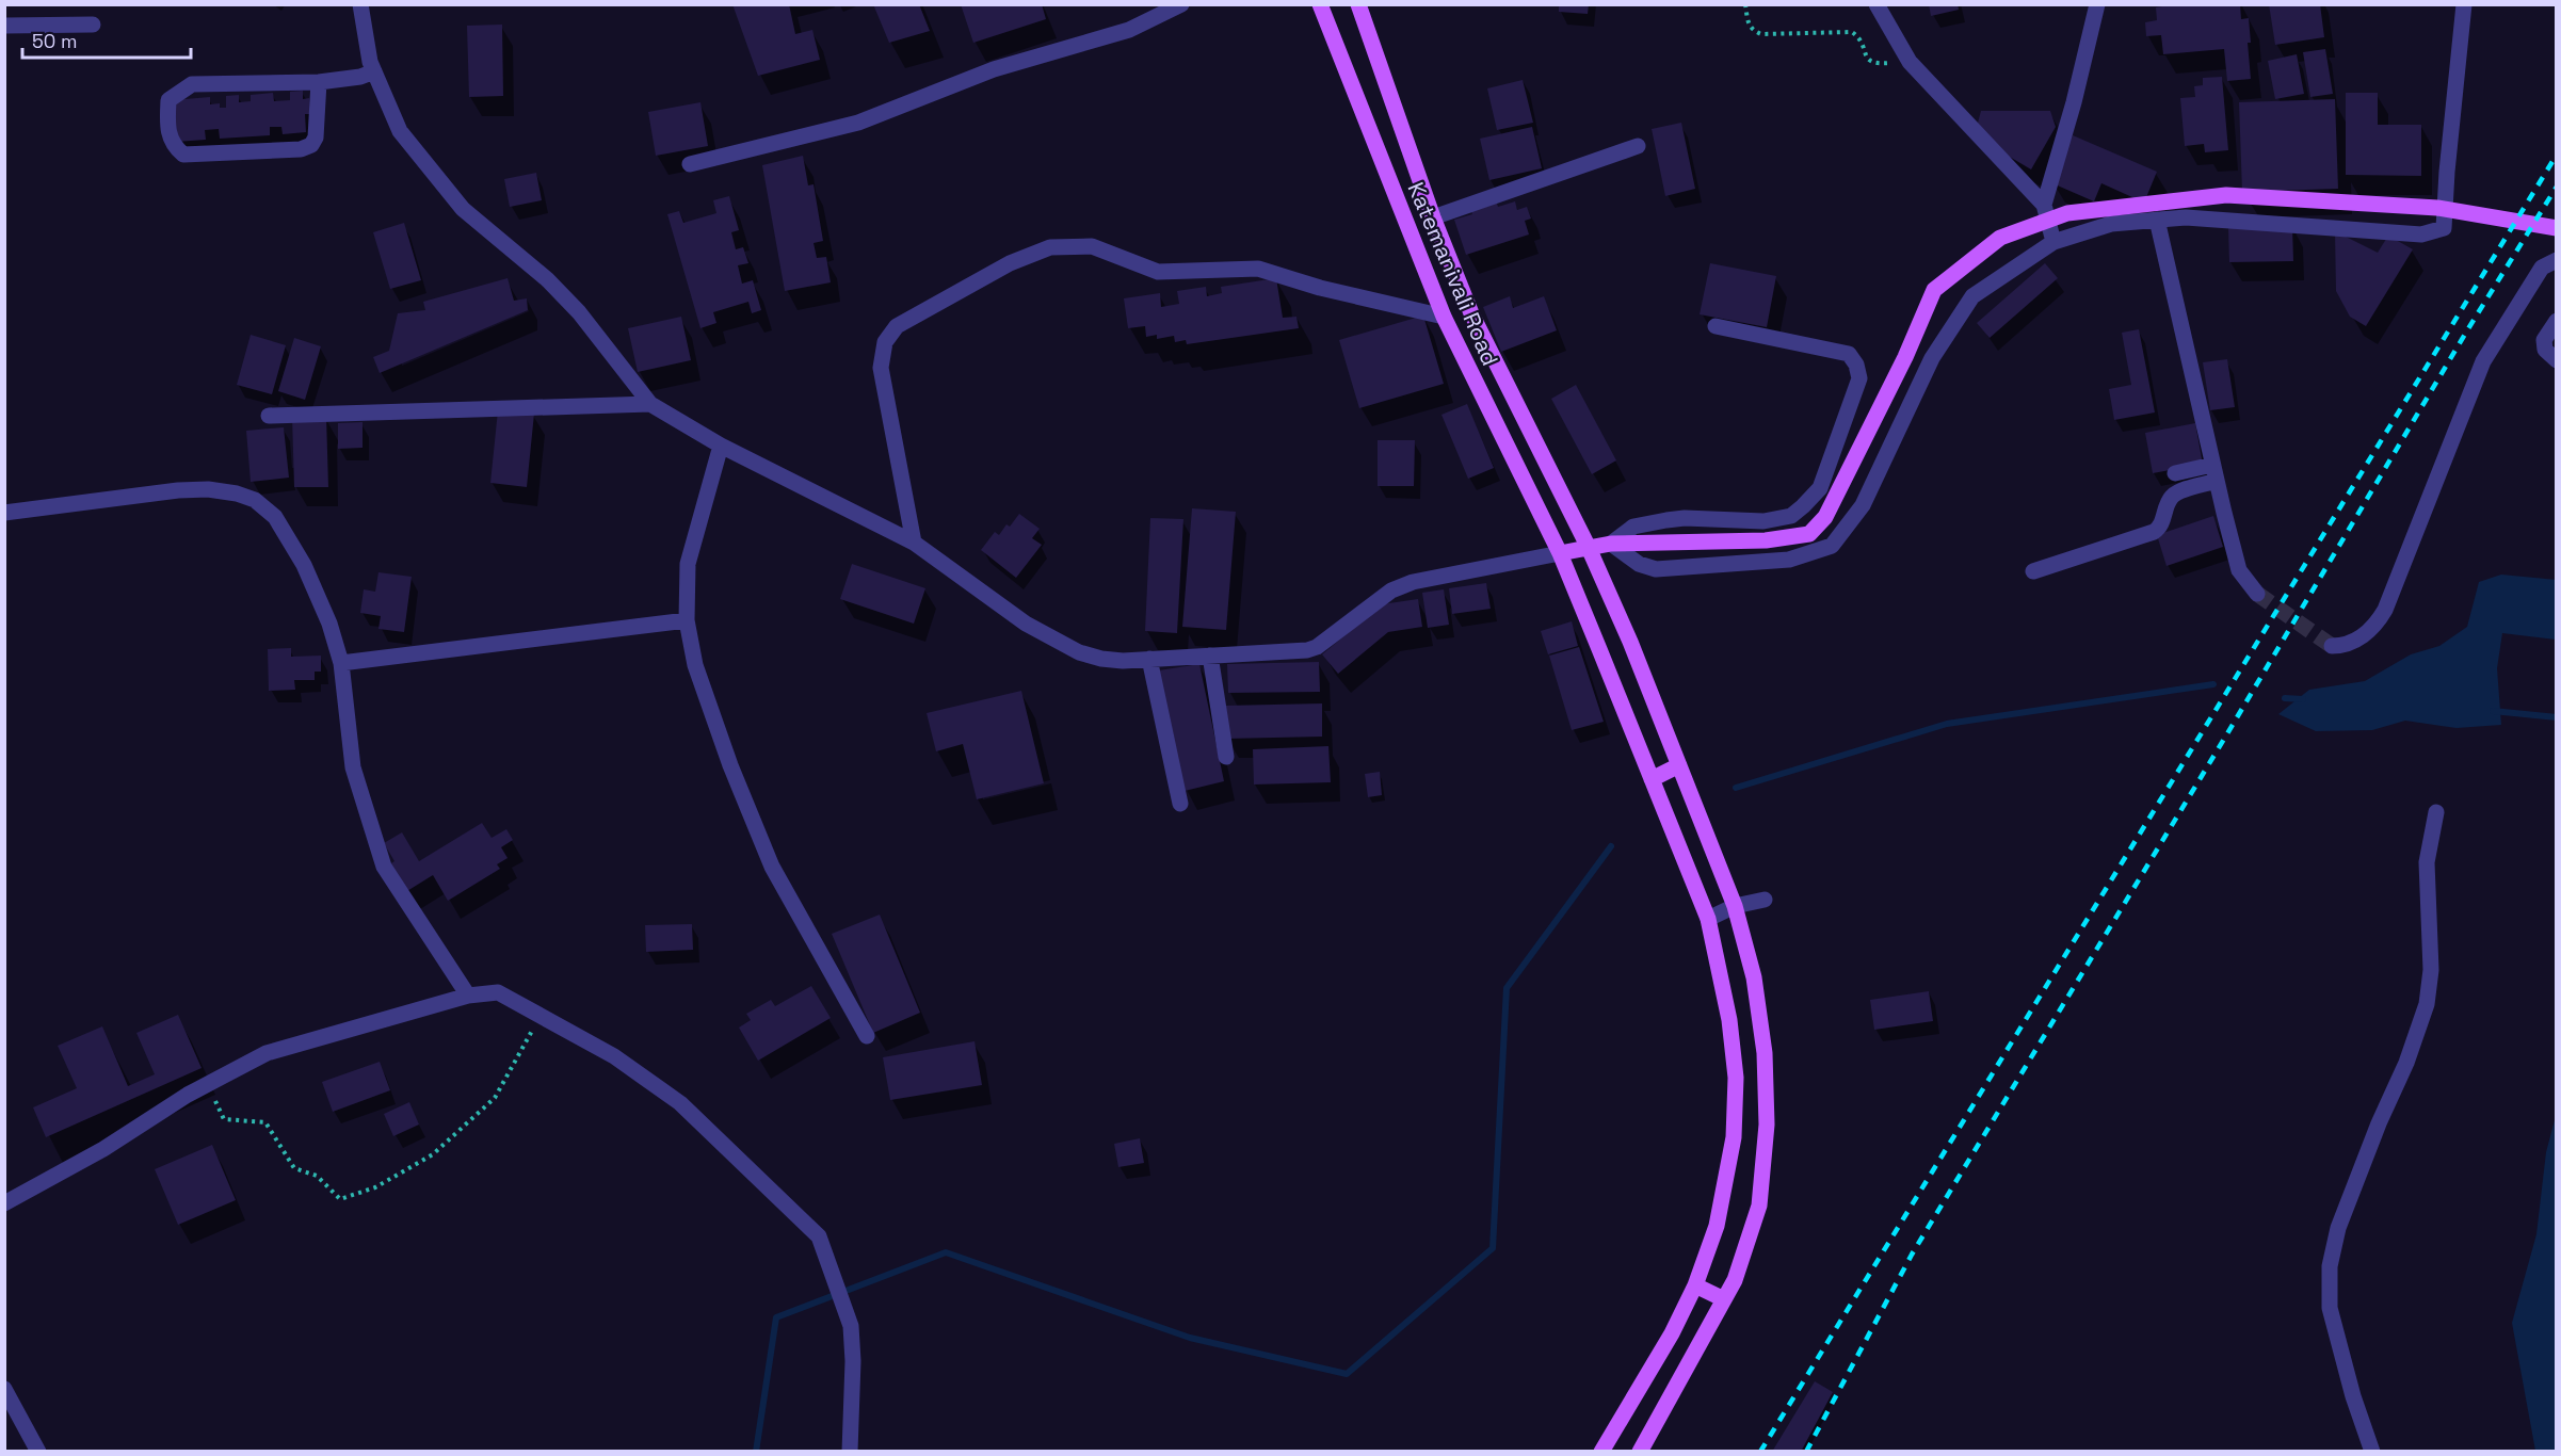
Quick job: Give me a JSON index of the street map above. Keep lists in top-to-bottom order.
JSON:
{
  "streets": {
    "main road": ["Katemanivali Road"]
  },
  "scale_bar": "50 m"
}
